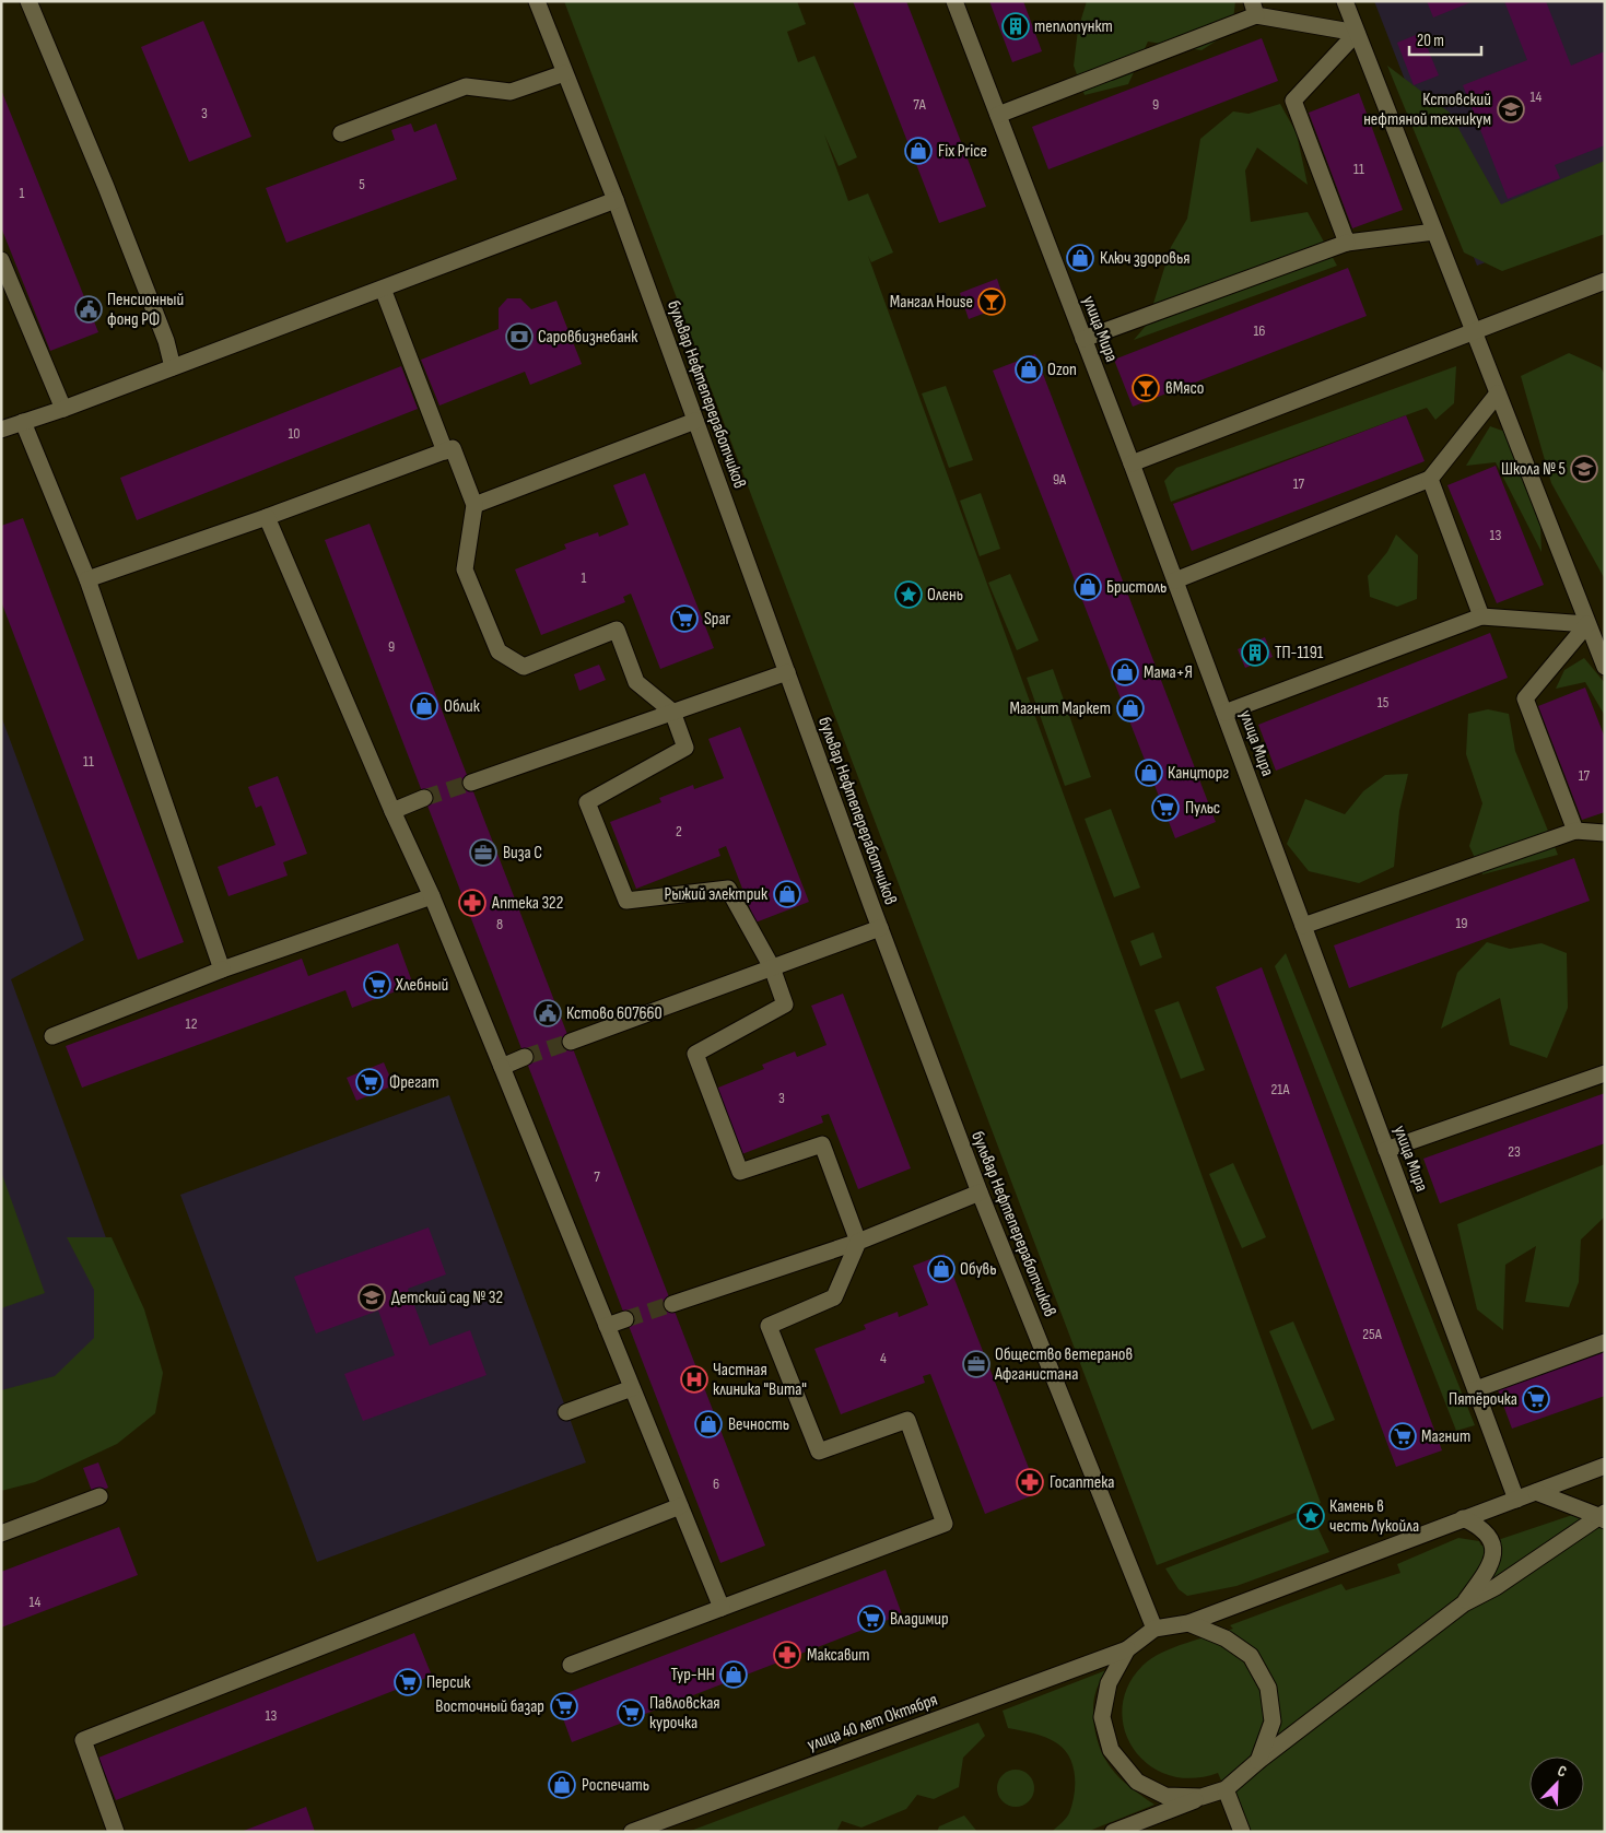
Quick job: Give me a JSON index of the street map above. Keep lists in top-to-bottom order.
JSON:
{
  "streets": {
    "street": ["улица Мира", "бульвар Нефтепереработчиков", "улица 40 лет Октября"]
  },
  "crossings": [
    ["бульвар Нефтепереработчиков", "улица 40 лет Октября"]
  ],
  "places": {
    "building": ["теплопункт", "ТП-1191"],
    "school or university": ["Кстовский нефтяной техникум", "Школа № 5", "Детский сад № 32"],
    "shop": [
      "Fix Price",
      "Ключ здоровья",
      "Ozon",
      "Бристоль",
      "Мама+Я",
      "Облик",
      "Магнит Маркет",
      "Канцторг",
      "Рыжий электрик",
      "Обувь",
      "Вечность",
      "Тур-НН",
      "Роспечать"
    ],
    "bar": ["Мангал House", "вМясо"],
    "public building": ["Пенсионный фонд РФ", "Кстово 607660"],
    "bank": ["Саровбизнебанк"],
    "place": ["Олень", "Камень в честь Лукойла"],
    "supermarket": [
      "Spar",
      "Пульс",
      "Хлебный",
      "Фрегат",
      "Пятёрочка",
      "Магнит",
      "Владимир",
      "Персик",
      "Восточный базар",
      "Павловская курочка"
    ],
    "office": ["Виза С", "Общество ветеранов Афганистана"],
    "pharmacy": ["Аптека 322", "Госаптека", "Максавит"],
    "hospital": ["Чаcтная клиника \"Вита\""]
  },
  "house_numbers": [
    "14",
    "7А",
    "9",
    "3",
    "11",
    "5",
    "1",
    "16",
    "10",
    "9А",
    "17",
    "13",
    "1",
    "9",
    "15",
    "11",
    "17",
    "2",
    "19",
    "8",
    "12",
    "21А",
    "3",
    "23",
    "7",
    "25А",
    "4",
    "6",
    "14",
    "13"
  ],
  "scale_bar": "20 m",
  "north": "top right"
}
